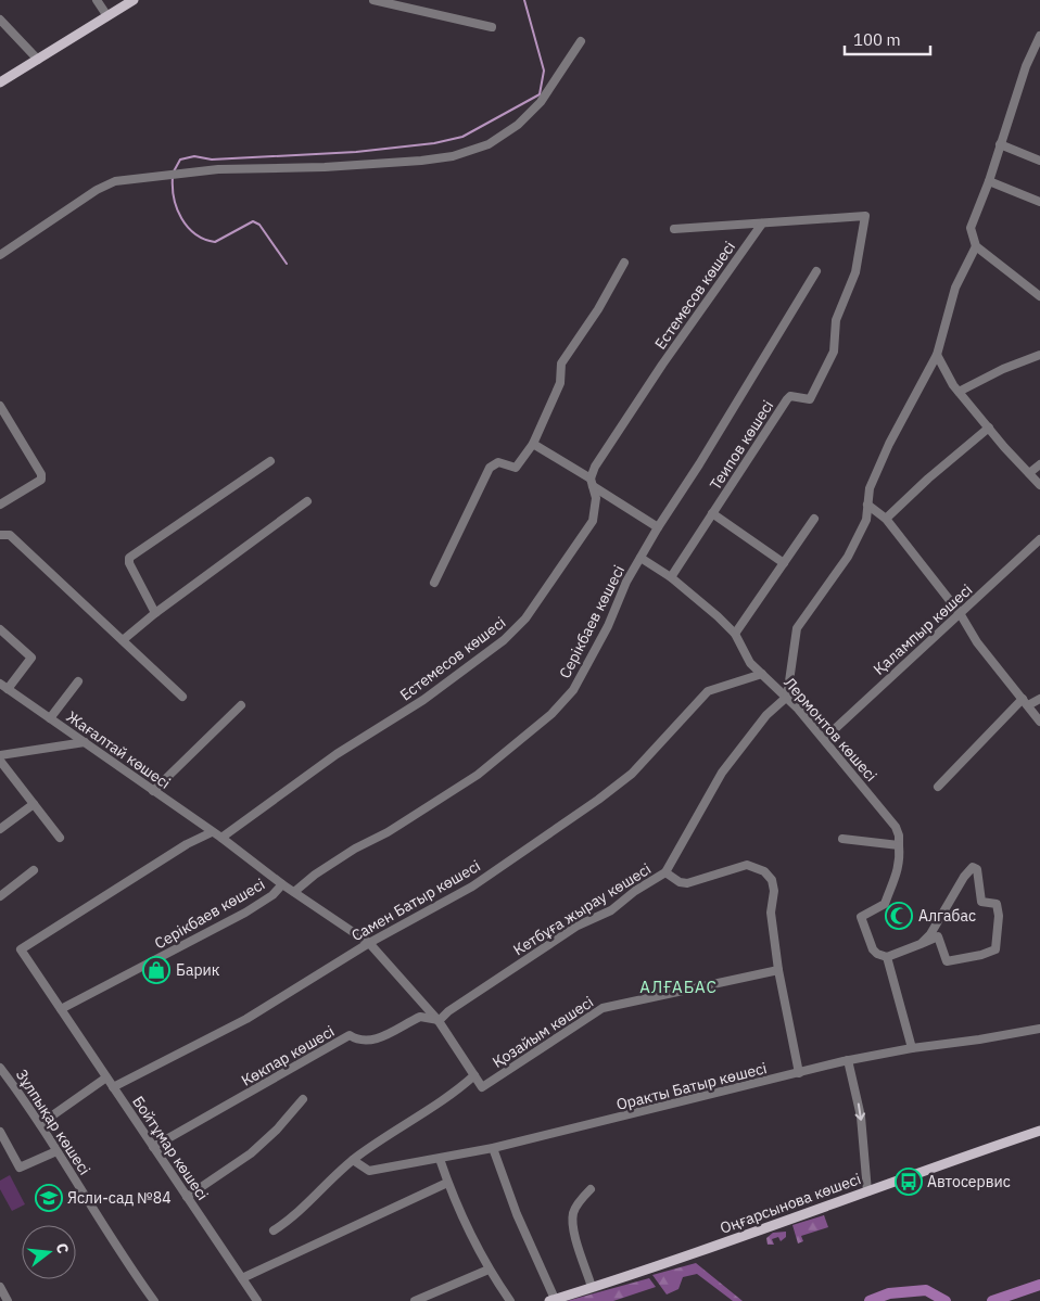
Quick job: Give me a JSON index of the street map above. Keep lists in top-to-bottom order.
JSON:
{
  "streets": {
    "main road": ["Оңғарсынова көшесі"],
    "street": [
      "Естемесов көшесі",
      "Теипов көшесі",
      "Серікбаев көшесі",
      "Қалампыр көшесі",
      "Лермонтов көшесі",
      "Жағалтай көшесі",
      "Самен Батыр көшесі",
      "Кетбұға жырау көшесі",
      "Қозайым көшесі",
      "Көкпар көшесі",
      "Оракты Батыр көшесі",
      "Зұлпықар көшесі",
      "Бойтұмар көшесі"
    ]
  },
  "crossings": [
    ["Естемесов көшесі", "Теипов көшесі"],
    ["Естемесов көшесі", "Жағалтай көшесі"],
    ["Теипов көшесі", "Лермонтов көшесі"],
    ["Серікбаев көшесі", "Лермонтов көшесі"],
    ["Серікбаев көшесі", "Жағалтай көшесі"],
    ["Серікбаев көшесі", "Бойтұмар көшесі"],
    ["Қалампыр көшесі", "Лермонтов көшесі"],
    ["Лермонтов көшесі", "Самен Батыр көшесі"],
    ["Лермонтов көшесі", "Кетбұға жырау көшесі"],
    ["Жағалтай көшесі", "Бойтұмар көшесі"],
    ["Самен Батыр көшесі", "Бойтұмар көшесі"],
    ["Кетбұға жырау көшесі", "Көкпар көшесі"],
    ["Қозайым көшесі", "Оракты Батыр көшесі"],
    ["Көкпар көшесі", "Бойтұмар көшесі"]
  ],
  "districts": ["АЛҒАБАС"],
  "places": {
    "mosque": ["Алгабас"],
    "shop": ["Барик"],
    "bus stop": ["Автосервис"],
    "school or university": ["Ясли-сад №84"]
  },
  "scale_bar": "100 m",
  "north": "right"
}
